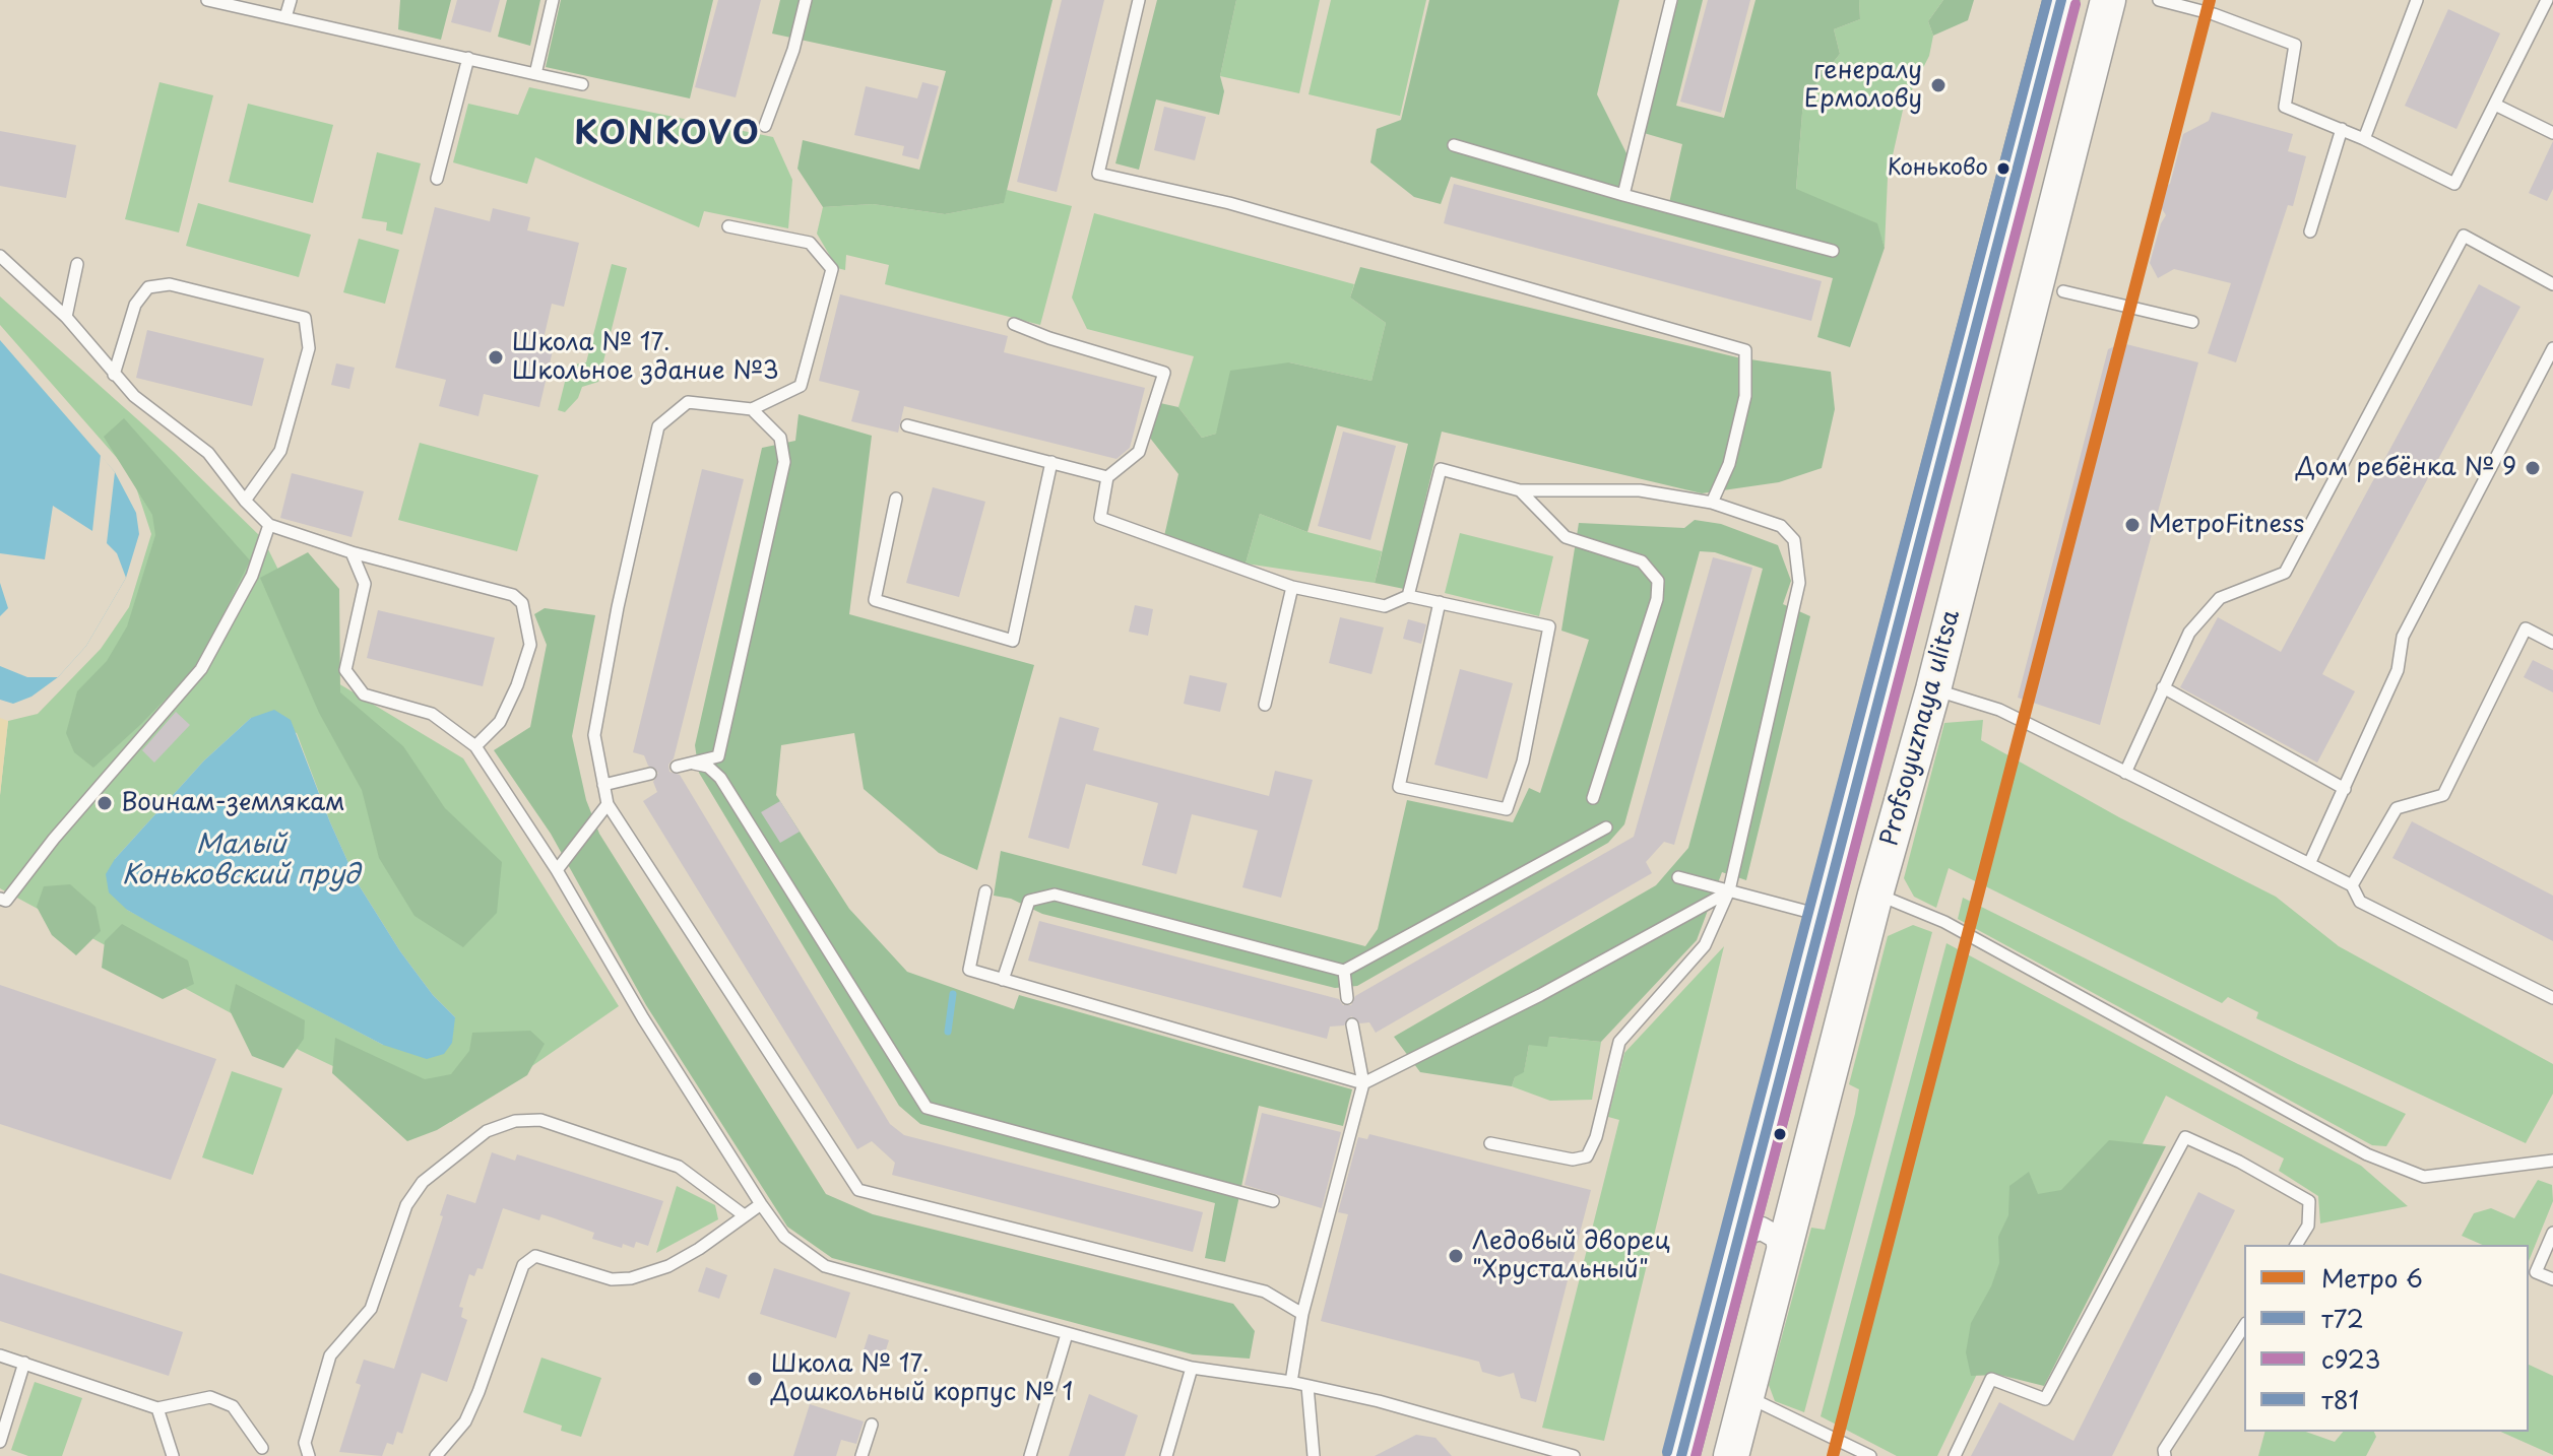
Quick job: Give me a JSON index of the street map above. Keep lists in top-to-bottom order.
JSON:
{
  "streets": {
    "main road": ["Profsoyuznaya ulitsa"]
  },
  "districts": ["KONKOVO"],
  "water": ["Малый Коньковский пруд"],
  "places": [
    "генералу Ермолову",
    "Коньково",
    "Школа № 17. Школьное здание №3",
    "Дом ребёнка № 9",
    "МетроFitness",
    "Воинам-землякам",
    "Ледовый дворец \"Хрустальный\"",
    "Школа № 17. Дошкольный корпус № 1"
  ],
  "lines": [
    "metro line 6",
    "transit line т72",
    "transit line т81",
    "transit line с923"
  ],
  "legend": [
    "Метро 6",
    "т72",
    "с923",
    "т81"
  ]
}
